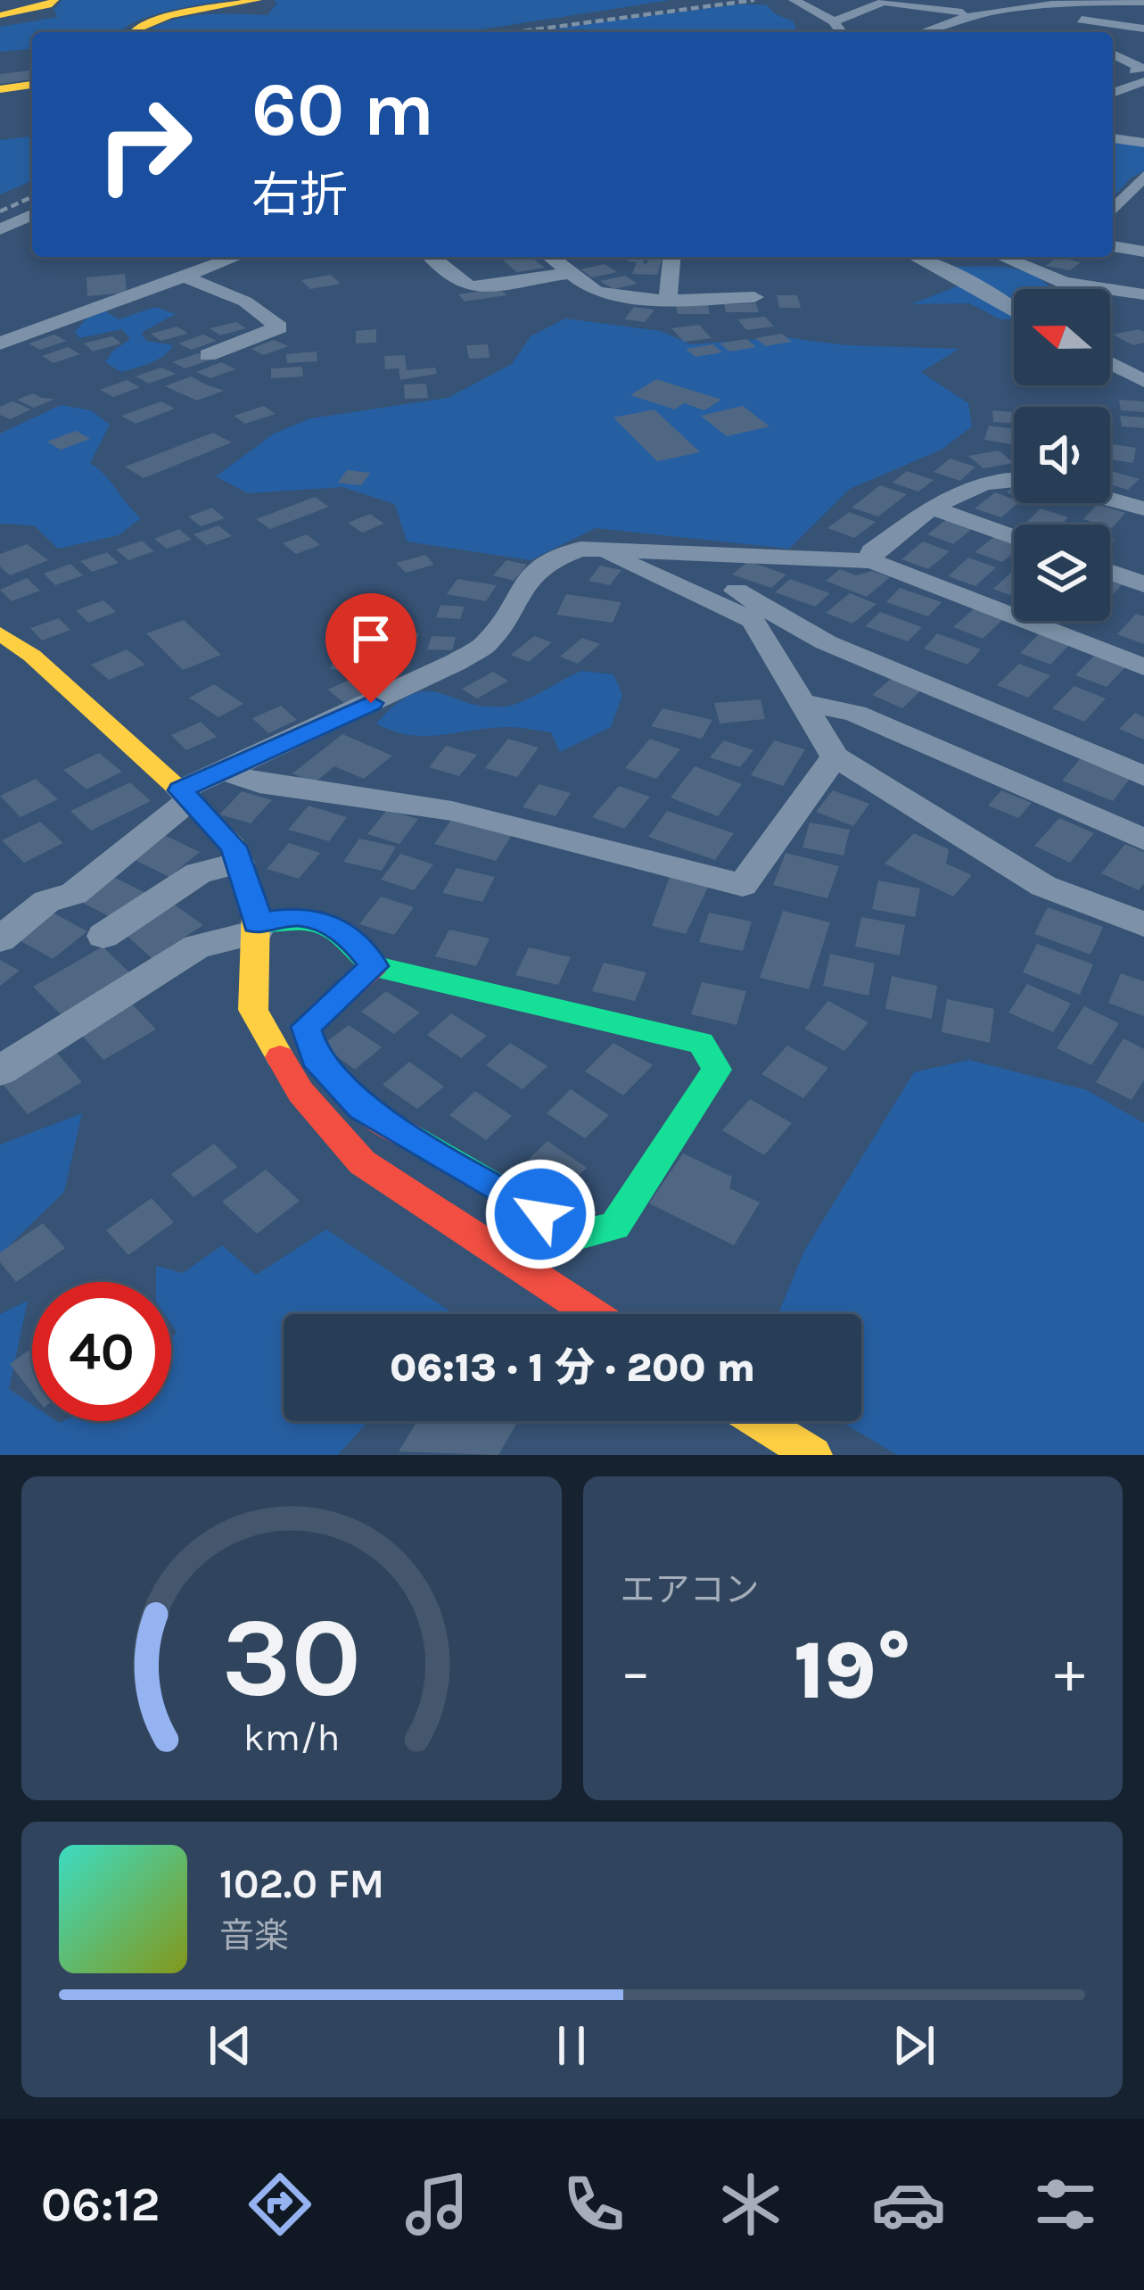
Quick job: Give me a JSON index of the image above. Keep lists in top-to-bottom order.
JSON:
{
  "north": "left",
  "page": {
    "turn": ["60 m", "右折"],
    "limit": "40",
    "trip": "06:13 · 1 分 · 200 m",
    "tile": "エアコン",
    "heat": ["−", "19°", "+"],
    "song": ["102.0 FM", "音楽"],
    "tabs": "06:12",
    "gauge": ["30", "km/h"]
  }
}
